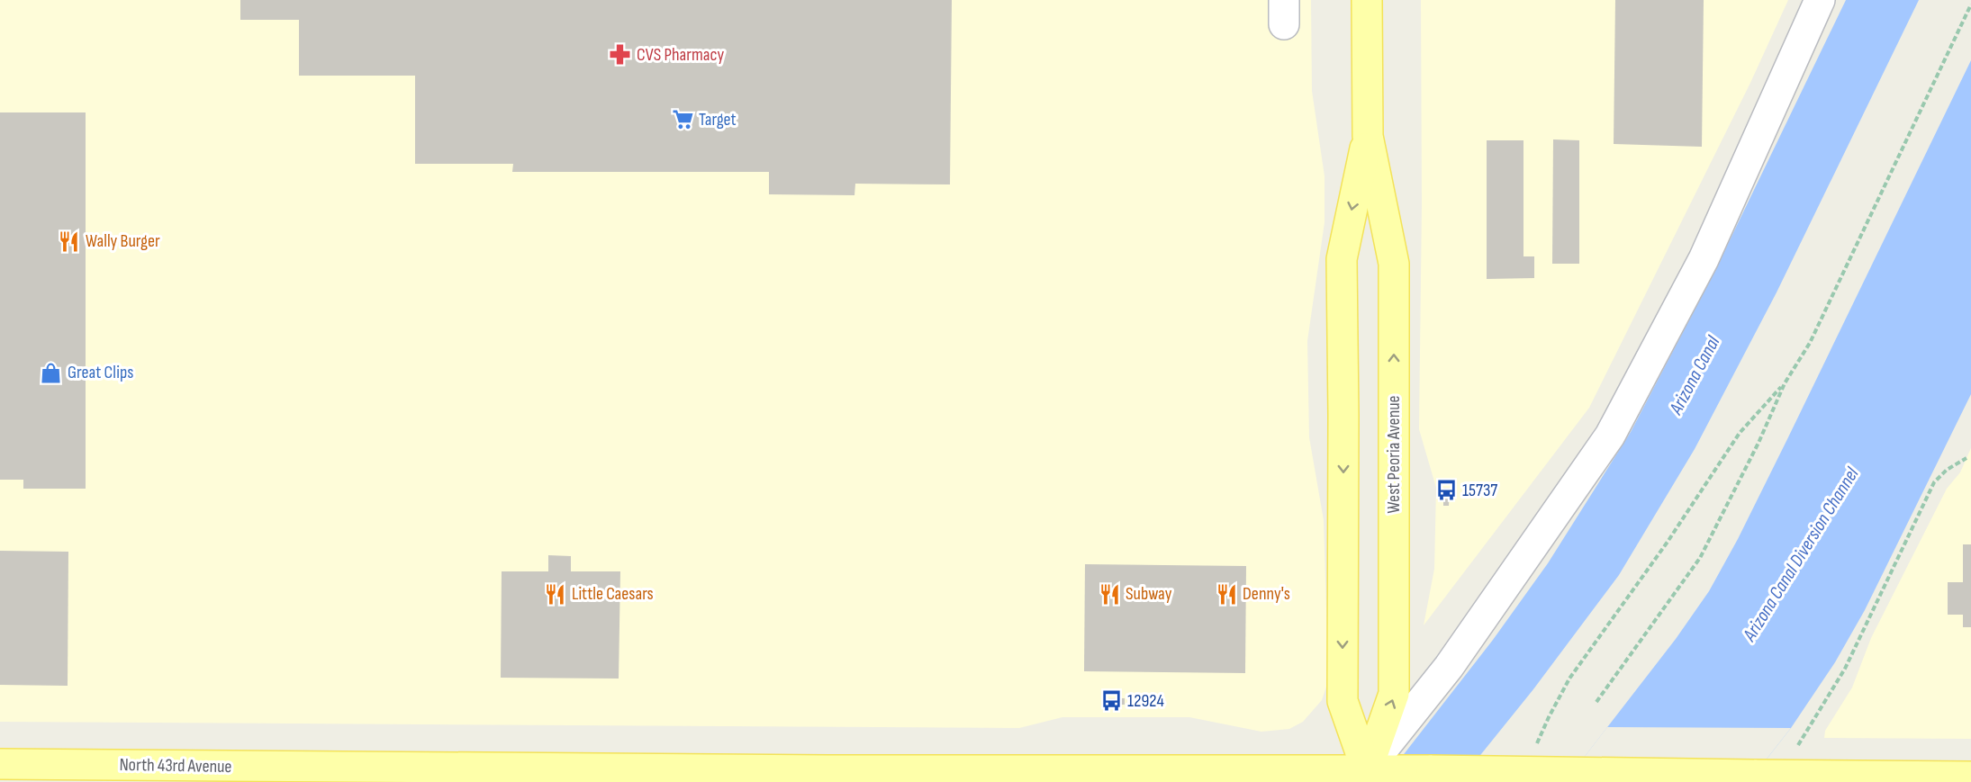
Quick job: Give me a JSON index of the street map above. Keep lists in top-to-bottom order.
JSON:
{
  "streets": {
    "main road": ["West Peoria Avenue", "North 43rd Avenue"]
  },
  "crossings": [
    ["West Peoria Avenue", "North 43rd Avenue"]
  ],
  "water": ["Arizona Canal", "Arizona Canal Diversion Channel"],
  "places": {
    "pharmacy": ["CVS Pharmacy"],
    "supermarket": ["Target"],
    "restaurant": [
      "Wally Burger",
      "Little Caesars",
      "Subway",
      "Denny's"
    ],
    "shop": ["Great Clips"],
    "bus stop": ["15737", "12924"]
  }
}
